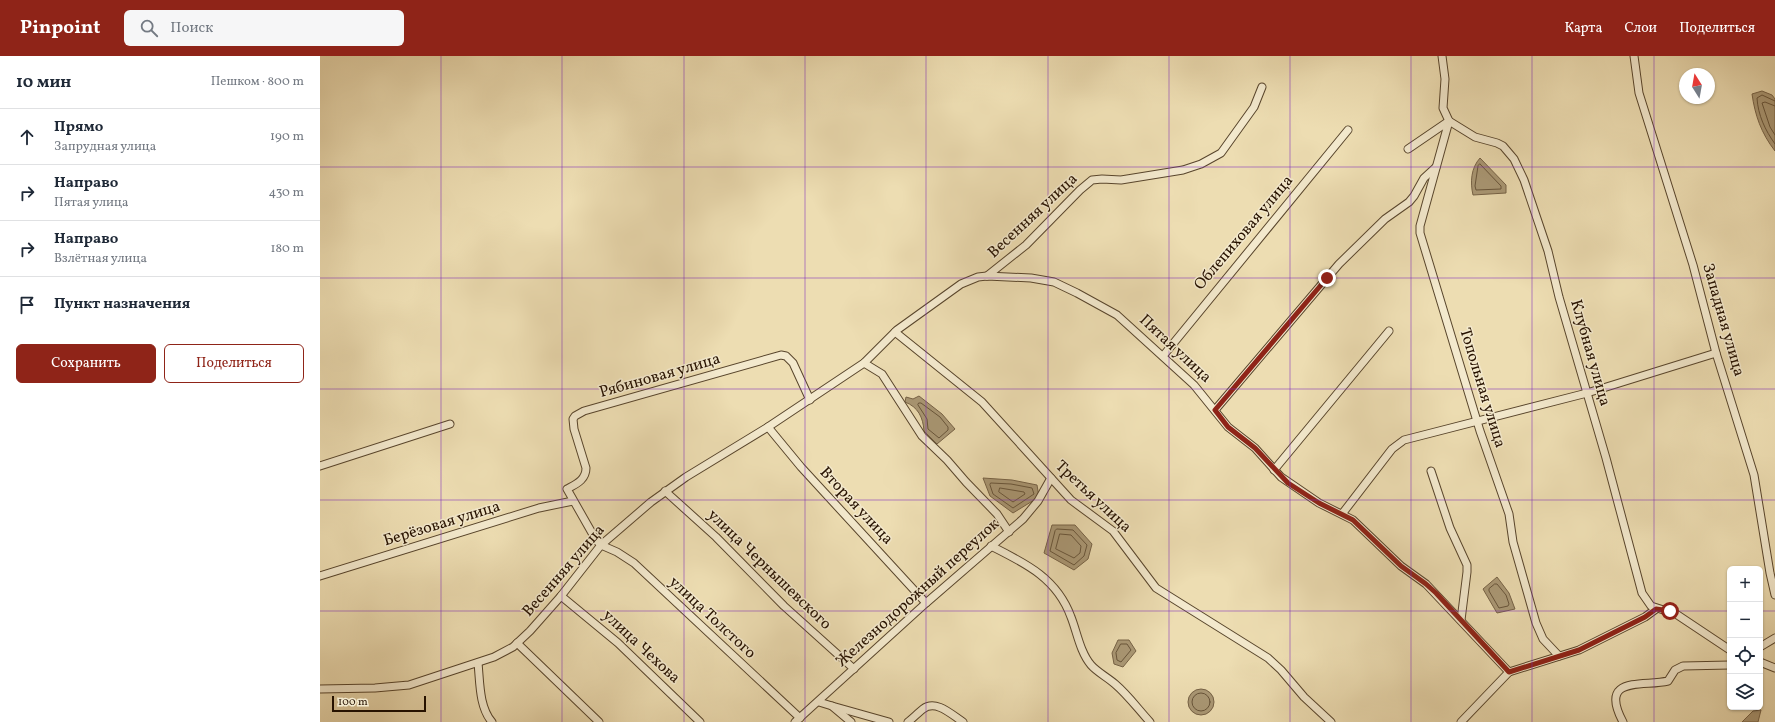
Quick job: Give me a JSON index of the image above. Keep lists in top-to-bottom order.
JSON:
{
  "streets": {
    "street": [
      "Весенняя улица",
      "Облепиховая улица",
      "Западная улица",
      "Пятая улица",
      "Клубная улица",
      "Рябиновая улица",
      "Топольная улица",
      "Третья улица",
      "Вторая улица",
      "Берёзовая улица",
      "улица Чернышевского",
      "Железнодорожный переулок",
      "улица Толстого",
      "улица Чехова"
    ]
  },
  "crossings": [
    ["Весенняя улица", "Пятая улица"],
    ["Весенняя улица", "Рябиновая улица"],
    ["Весенняя улица", "Третья улица"],
    ["Весенняя улица", "Вторая улица"],
    ["Весенняя улица", "улица Чернышевского"],
    ["Весенняя улица", "улица Толстого"],
    ["Весенняя улица", "улица Чехова"],
    ["Облепиховая улица", "Пятая улица"],
    ["Клубная улица", "Топольная улица"],
    ["Рябиновая улица", "Берёзовая улица"],
    ["Третья улица", "Железнодорожный переулок"],
    ["Вторая улица", "Железнодорожный переулок"],
    ["улица Чернышевского", "Железнодорожный переулок"],
    ["Железнодорожный переулок", "улица Толстого"]
  ],
  "scale_bar": "100 m",
  "north": "top",
  "page": {
    "header": "Pinpoint",
    "search": "Поиск",
    "nav": ["Карта", "Слои", "Поделиться"],
    "heading": ["10 мин", "Пешком · 800 m"],
    "list": [
      ["Прямо", "Запрудная улица", "190 m"],
      ["Направо", "Пятая улица", "430 m"],
      ["Направо", "Взлётная улица", "180 m"],
      "Пункт назначения"
    ],
    "buttons": ["Сохранить", "Поделиться"],
    "map_buttons": ["+", "−"],
    "scale": "100 m"
  }
}
